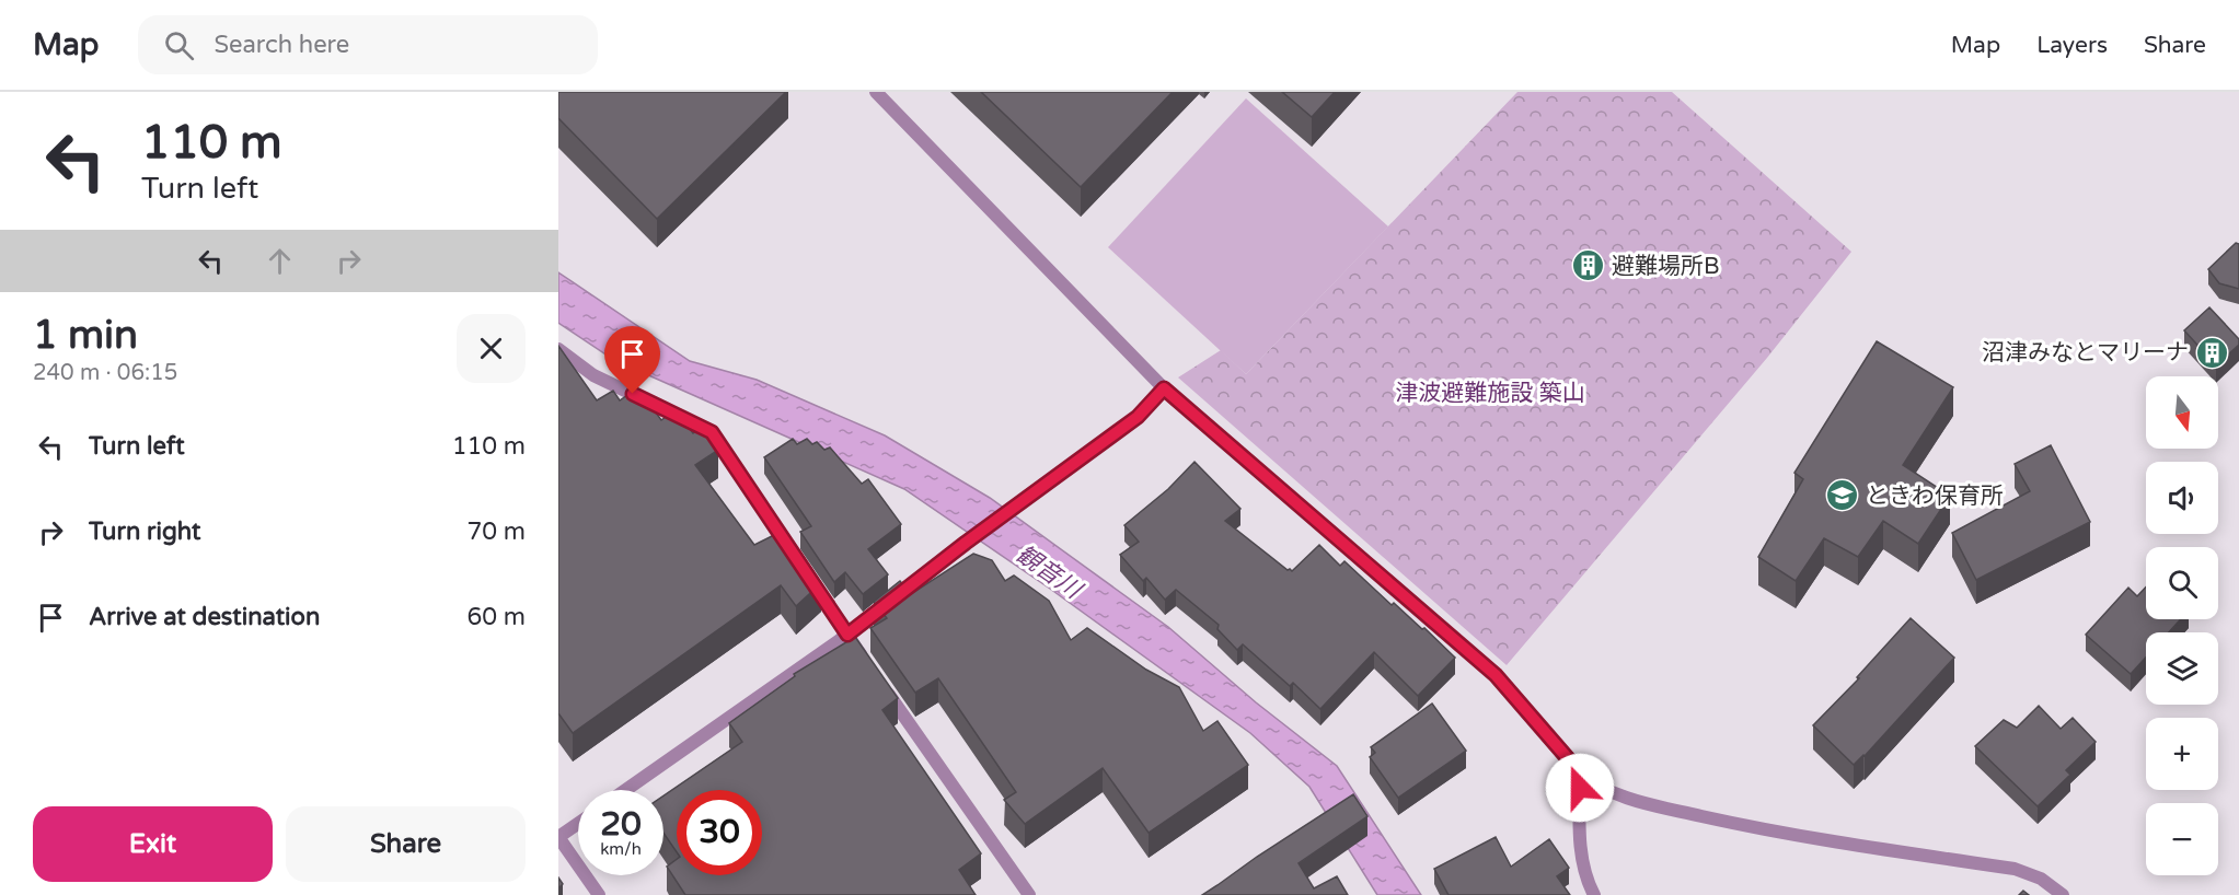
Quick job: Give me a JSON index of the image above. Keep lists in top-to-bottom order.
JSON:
{
  "water": ["観音川"],
  "parks": ["津波避難施設 築山"],
  "places": {
    "building": ["避難場所B", "沼津みなとマリーナ"],
    "school or university": ["ときわ保育所"]
  },
  "north": "bottom",
  "page": {
    "header": "Map",
    "search": "Search here",
    "nav": ["Map", "Layers", "Share"],
    "turn": ["110 m", "Turn left"],
    "heading": ["1 min", "240 m · 06:15"],
    "map_buttons": ["+", "−"],
    "list": [
      {
        "name": "Turn left",
        "value": "110 m"
      },
      {
        "name": "Turn right",
        "value": "70 m"
      },
      {
        "name": "Arrive at destination",
        "value": "60 m"
      }
    ],
    "speed": "20 km/h",
    "limit": "30",
    "buttons": ["Exit", "Share"]
  }
}
